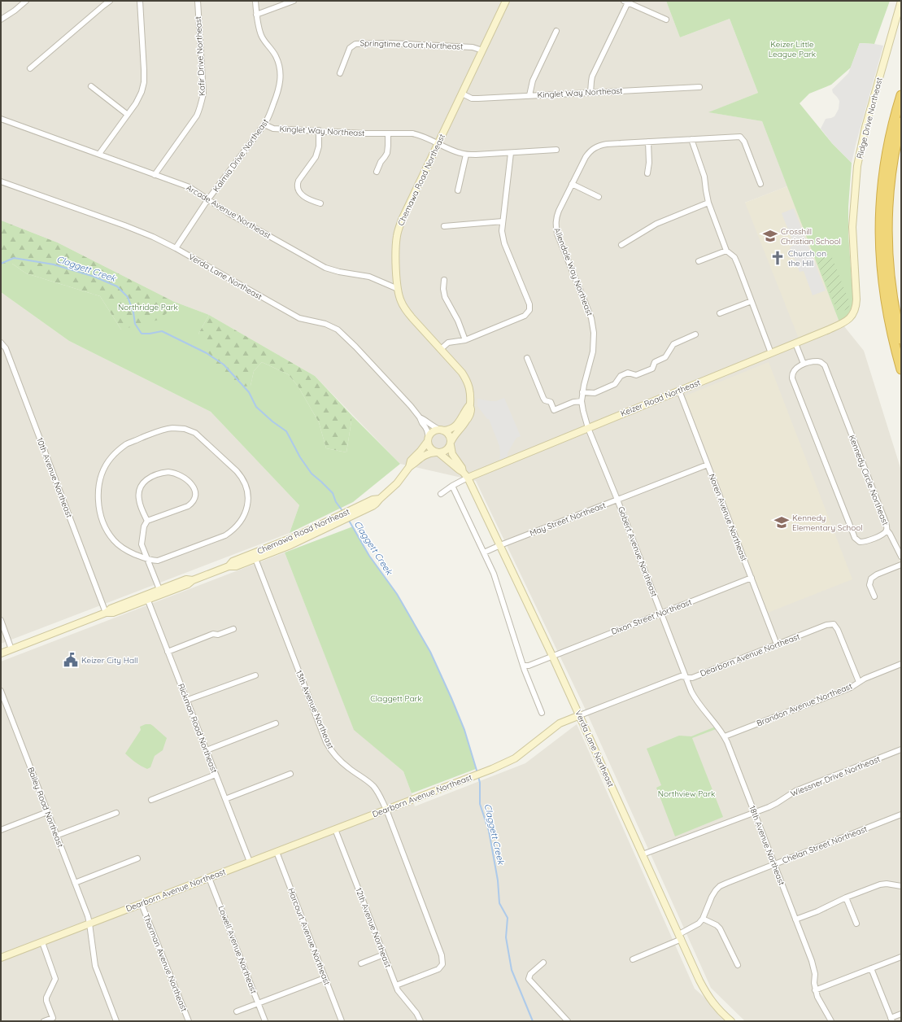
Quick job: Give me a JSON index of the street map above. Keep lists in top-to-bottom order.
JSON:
{
  "streets": {
    "street": [
      "Springtime Court Northeast",
      "Kafir Drive Northeast",
      "Kinglet Way Northeast",
      "Ridge Drive Northeast",
      "Kalmia Drive Northeast",
      "Chemawa Road Northeast",
      "Arcade Avenue Northeast",
      "Allendale Way Northeast",
      "Verda Lane Northeast",
      "Keizer Road Northeast",
      "10th Avenue Northeast",
      "Kennedy Circle Northeast",
      "Noren Avenue Northeast",
      "May Street Northeast",
      "Gobert Avenue Northeast",
      "Dixon Street Northeast",
      "Dearborn Avenue Northeast",
      "Brandon Avenue Northeast",
      "13th Avenue Northeast",
      "Rickman Road Northeast",
      "Wiessner Drive Northeast",
      "Bailey Road Northeast",
      "Chelan Street Northeast",
      "18th Avenue Northeast",
      "12th Avenue Northeast",
      "Harcourt Avenue Northeast",
      "Lowell Avenue Northeast",
      "Thorman Avenue Northeast"
    ]
  },
  "crossings": [
    ["Springtime Court Northeast", "Chemawa Road Northeast"],
    ["Kafir Drive Northeast", "Arcade Avenue Northeast"],
    ["Kinglet Way Northeast", "Kalmia Drive Northeast"],
    ["Kinglet Way Northeast", "Chemawa Road Northeast"],
    ["Ridge Drive Northeast", "Keizer Road Northeast"],
    ["Kalmia Drive Northeast", "Arcade Avenue Northeast"],
    ["Kalmia Drive Northeast", "Verda Lane Northeast"],
    ["Chemawa Road Northeast", "Arcade Avenue Northeast"],
    ["Chemawa Road Northeast", "Verda Lane Northeast"],
    ["Chemawa Road Northeast", "10th Avenue Northeast"],
    ["Chemawa Road Northeast", "13th Avenue Northeast"],
    ["Chemawa Road Northeast", "Rickman Road Northeast"],
    ["Allendale Way Northeast", "Keizer Road Northeast"],
    ["Allendale Way Northeast", "Gobert Avenue Northeast"],
    ["Verda Lane Northeast", "Keizer Road Northeast"],
    ["Verda Lane Northeast", "May Street Northeast"],
    ["Verda Lane Northeast", "Dixon Street Northeast"],
    ["Verda Lane Northeast", "Dearborn Avenue Northeast"],
    ["Verda Lane Northeast", "Wiessner Drive Northeast"],
    ["Verda Lane Northeast", "Chelan Street Northeast"],
    ["Keizer Road Northeast", "Noren Avenue Northeast"],
    ["Keizer Road Northeast", "Gobert Avenue Northeast"],
    ["Noren Avenue Northeast", "May Street Northeast"],
    ["Noren Avenue Northeast", "Dixon Street Northeast"],
    ["Noren Avenue Northeast", "Dearborn Avenue Northeast"],
    ["May Street Northeast", "Gobert Avenue Northeast"],
    ["Gobert Avenue Northeast", "Dixon Street Northeast"],
    ["Gobert Avenue Northeast", "Dearborn Avenue Northeast"],
    ["Gobert Avenue Northeast", "18th Avenue Northeast"],
    ["Dearborn Avenue Northeast", "Brandon Avenue Northeast"],
    ["Dearborn Avenue Northeast", "13th Avenue Northeast"],
    ["Dearborn Avenue Northeast", "Rickman Road Northeast"],
    ["Dearborn Avenue Northeast", "Bailey Road Northeast"],
    ["Dearborn Avenue Northeast", "18th Avenue Northeast"],
    ["Dearborn Avenue Northeast", "12th Avenue Northeast"],
    ["Dearborn Avenue Northeast", "Harcourt Avenue Northeast"],
    ["Dearborn Avenue Northeast", "Lowell Avenue Northeast"],
    ["Dearborn Avenue Northeast", "Thorman Avenue Northeast"],
    ["Brandon Avenue Northeast", "18th Avenue Northeast"],
    ["13th Avenue Northeast", "12th Avenue Northeast"],
    ["Wiessner Drive Northeast", "18th Avenue Northeast"],
    ["Chelan Street Northeast", "18th Avenue Northeast"]
  ],
  "water": ["Claggett Creek"],
  "parks": [
    "Keizer Little League Park",
    "Northridge Park",
    "Claggett Park",
    "Northview Park"
  ],
  "places": {
    "school or university": ["Crosshill Christian School", "Kennedy Elementary School"],
    "church": ["Church on the Hill"],
    "public building": ["Keizer City Hall"]
  }
}
